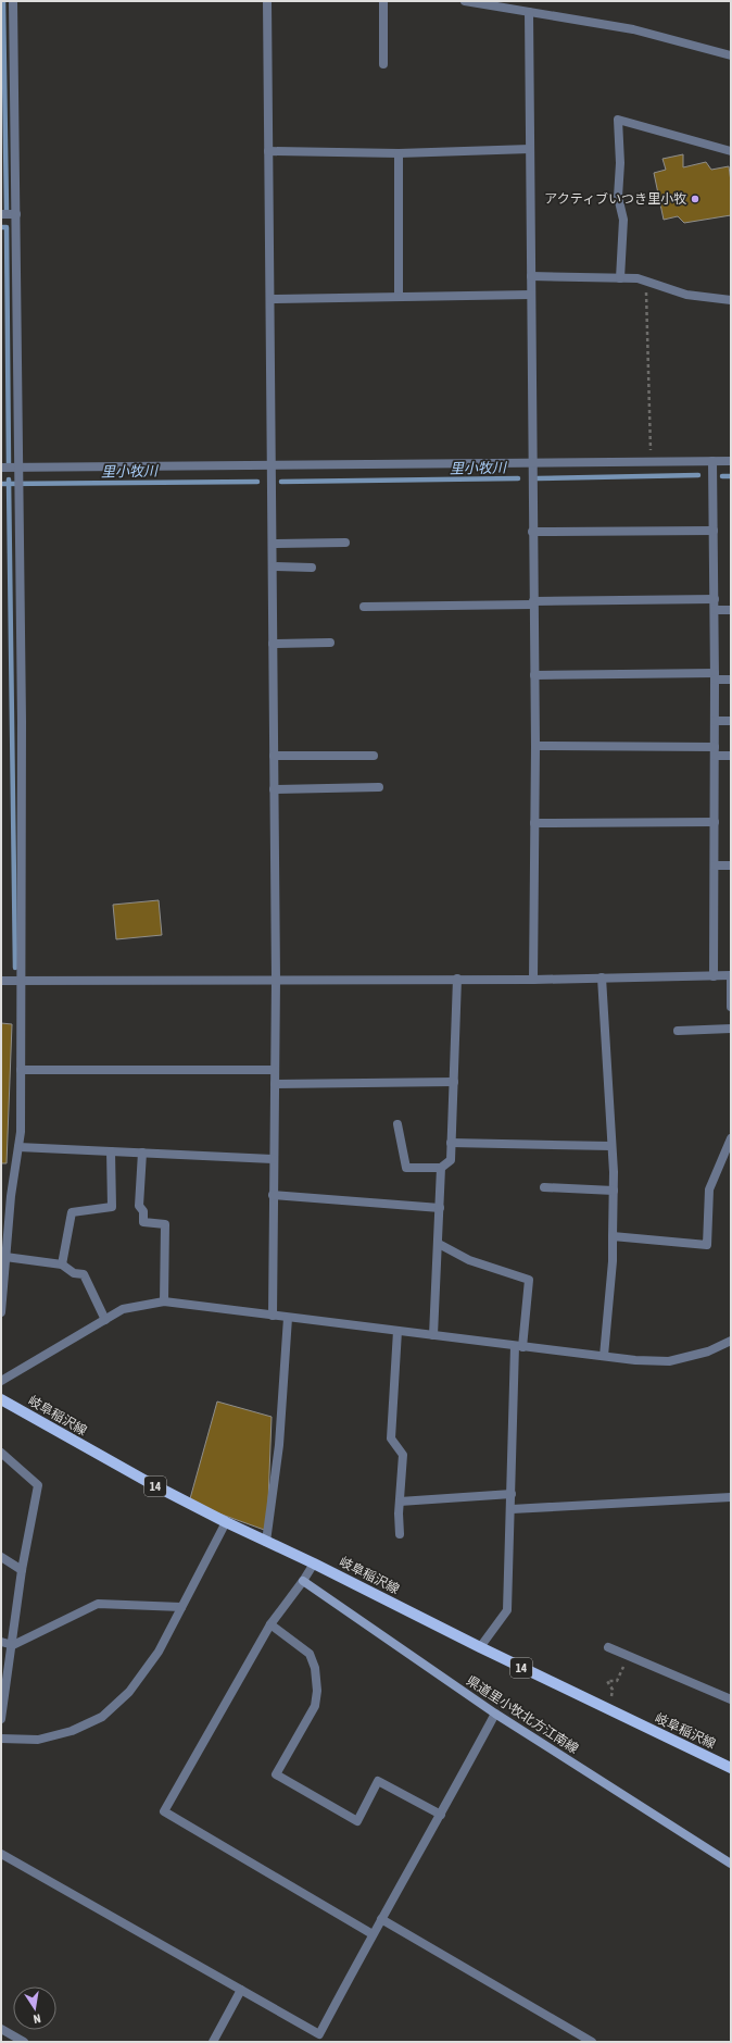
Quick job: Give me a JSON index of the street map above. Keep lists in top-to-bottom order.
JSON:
{
  "streets": {
    "main road": ["岐阜稲沢線", "14", "県道里小牧北方江南線"]
  },
  "water": ["里小牧川"],
  "places": ["アクティブいつき里小牧"],
  "north": "bottom"
}
